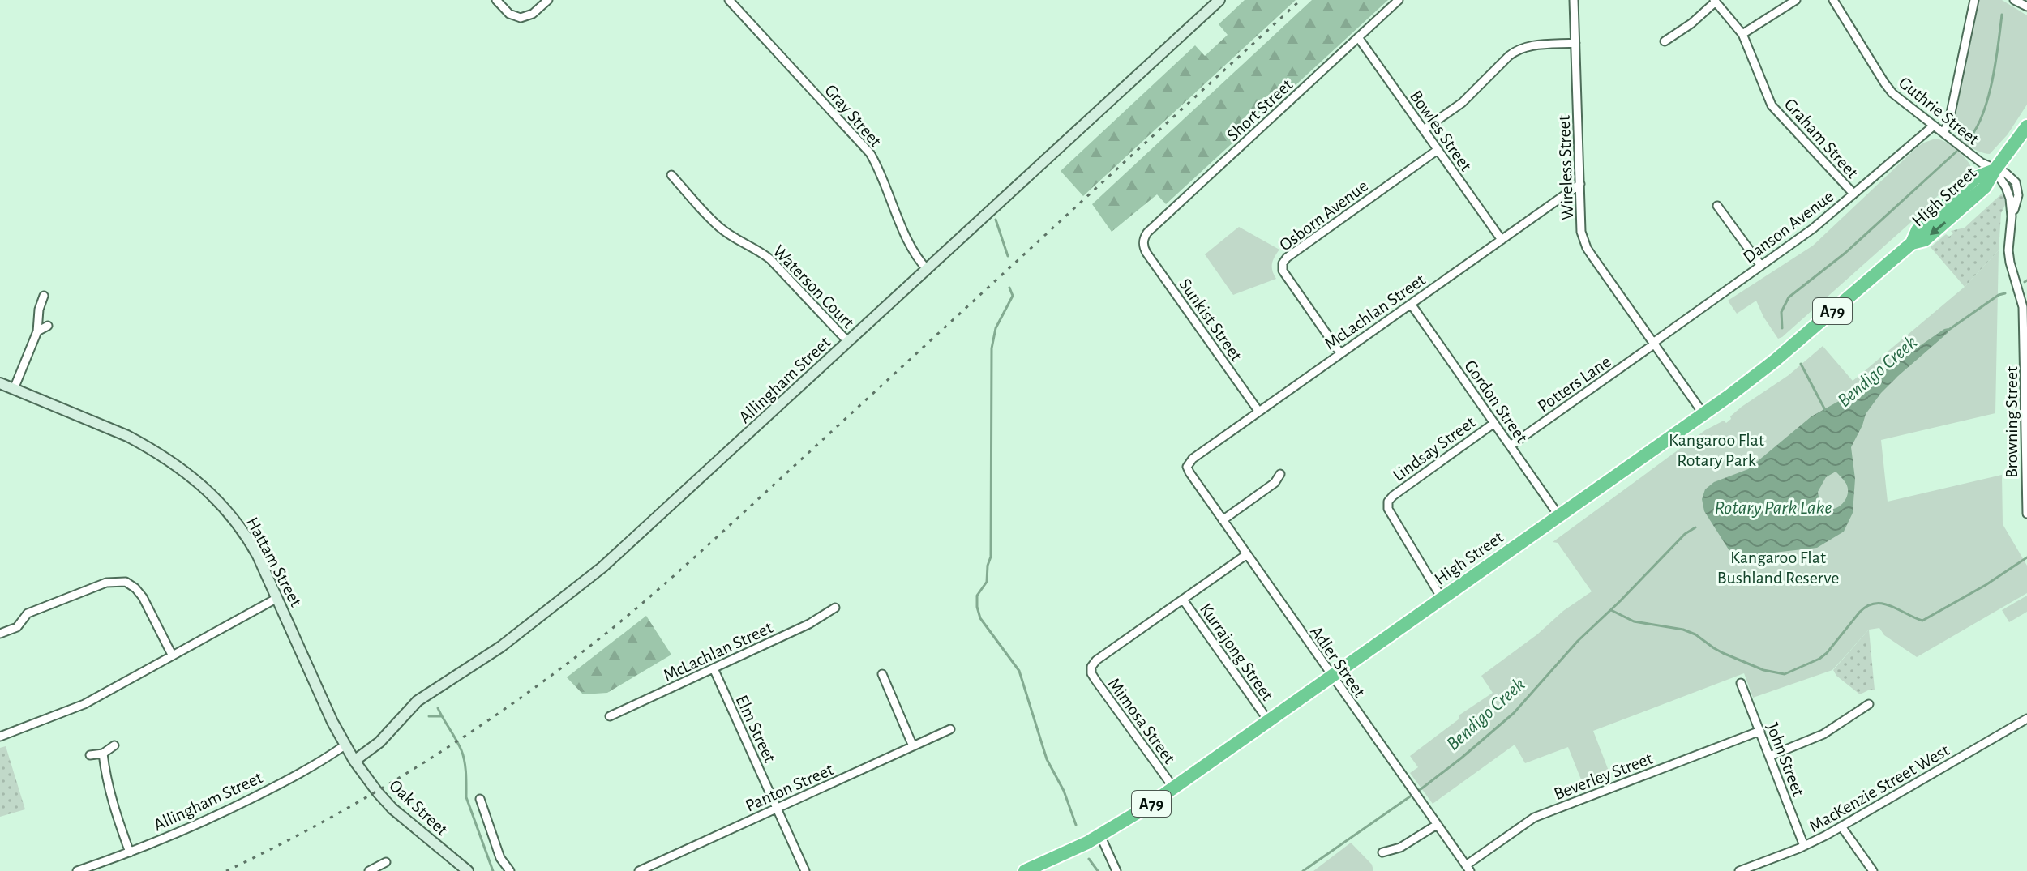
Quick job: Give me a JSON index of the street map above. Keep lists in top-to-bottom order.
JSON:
{
  "streets": {
    "highway": ["High Street", "A79"],
    "street": [
      "Short Street",
      "Guthrie Street",
      "Gray Street",
      "Bowles Street",
      "Graham Street",
      "Wireless Street",
      "Osborn Avenue",
      "Danson Avenue",
      "Waterson Court",
      "McLachlan Street",
      "Sunkist Street",
      "Allingham Street",
      "Potters Lane",
      "Gordon Street",
      "Browning Street",
      "Lindsay Street",
      "Hattam Street",
      "Kurrajong Street",
      "Adler Street",
      "Mimosa Street",
      "Elm Street",
      "John Street",
      "Beverley Street",
      "Panton Street",
      "MacKenzie Street West",
      "Oak Street"
    ]
  },
  "crossings": [
    ["Short Street", "Bowles Street"],
    ["Short Street", "Sunkist Street"],
    ["Guthrie Street", "High Street"],
    ["Guthrie Street", "Danson Avenue"],
    ["Guthrie Street", "Browning Street"],
    ["Gray Street", "Allingham Street"],
    ["Bowles Street", "Osborn Avenue"],
    ["Bowles Street", "McLachlan Street"],
    ["Graham Street", "Danson Avenue"],
    ["Wireless Street", "High Street"],
    ["Wireless Street", "Danson Avenue"],
    ["Wireless Street", "McLachlan Street"],
    ["Wireless Street", "Potters Lane"],
    ["High Street", "Gordon Street"],
    ["High Street", "Browning Street"],
    ["High Street", "Lindsay Street"],
    ["High Street", "Kurrajong Street"],
    ["High Street", "Adler Street"],
    ["High Street", "Mimosa Street"],
    ["Osborn Avenue", "McLachlan Street"],
    ["Danson Avenue", "Potters Lane"],
    ["Waterson Court", "Allingham Street"],
    ["McLachlan Street", "Sunkist Street"],
    ["McLachlan Street", "Gordon Street"],
    ["McLachlan Street", "Adler Street"],
    ["McLachlan Street", "Elm Street"],
    ["Allingham Street", "Hattam Street"],
    ["Allingham Street", "Oak Street"],
    ["Potters Lane", "Gordon Street"],
    ["Gordon Street", "Lindsay Street"],
    ["Hattam Street", "Oak Street"],
    ["Kurrajong Street", "Mimosa Street"],
    ["Adler Street", "Beverley Street"],
    ["Elm Street", "Panton Street"],
    ["John Street", "Beverley Street"],
    ["John Street", "MacKenzie Street West"]
  ],
  "water": ["Bendigo Creek", "Rotary Park Lake"],
  "parks": ["Kangaroo Flat Rotary Park", "Kangaroo Flat Bushland Reserve"]
}
